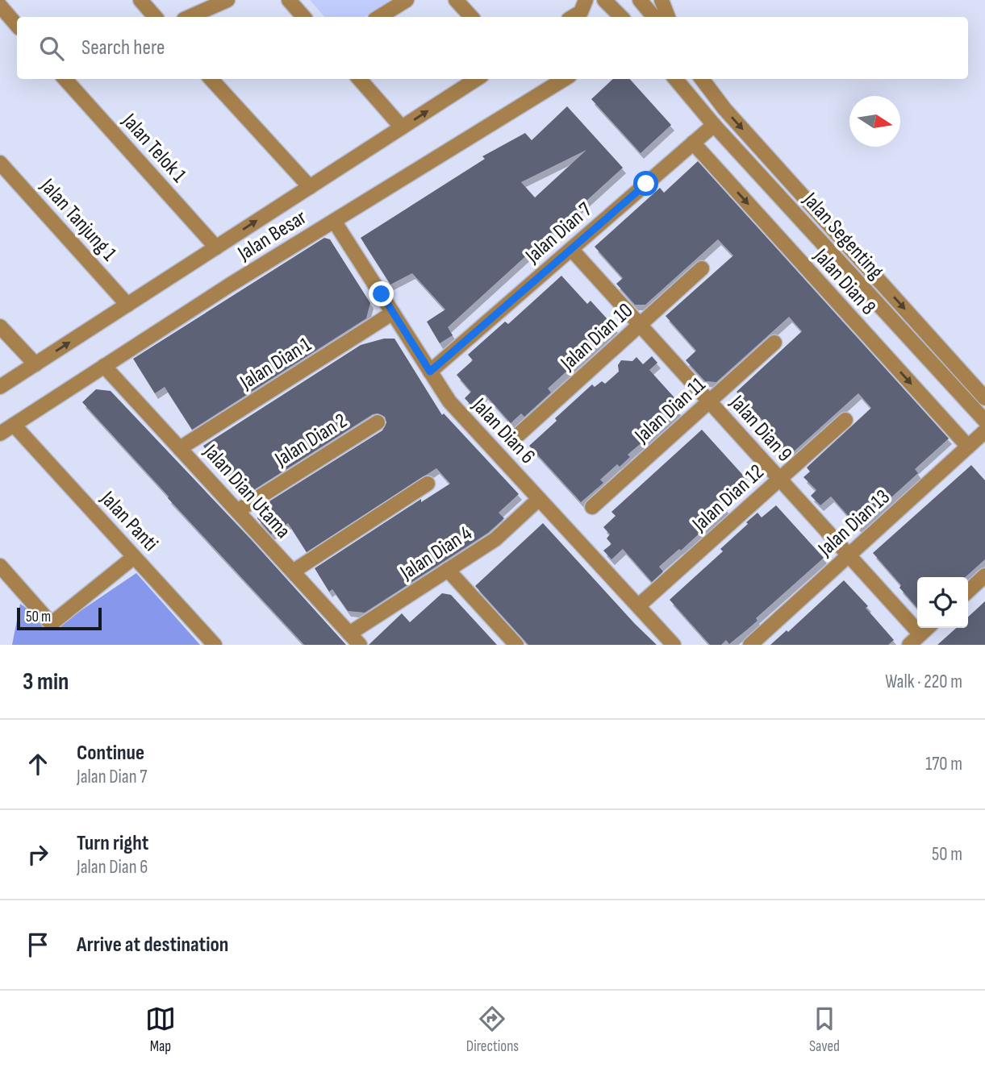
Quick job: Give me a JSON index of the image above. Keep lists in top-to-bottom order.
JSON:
{
  "streets": {
    "street": [
      "Jalan Telok 1",
      "Jalan Tanjung 1",
      "Jalan Dian 7",
      "Jalan Besar",
      "Jalan Segenting",
      "Jalan Dian 8",
      "Jalan Dian 10",
      "Jalan Dian 1",
      "Jalan Dian 11",
      "Jalan Dian 9",
      "Jalan Dian 6",
      "Jalan Dian 2",
      "Jalan Dian Utama",
      "Jalan Dian 12",
      "Jalan Panti",
      "Jalan Dian 13",
      "Jalan Dian 4"
    ]
  },
  "crossings": [
    ["Jalan Telok 1", "Jalan Besar"],
    ["Jalan Tanjung 1", "Jalan Besar"],
    ["Jalan Dian 7", "Jalan Segenting"],
    ["Jalan Dian 7", "Jalan Dian 8"],
    ["Jalan Dian 7", "Jalan Dian 9"],
    ["Jalan Dian 7", "Jalan Dian 6"],
    ["Jalan Besar", "Jalan Dian 6"],
    ["Jalan Besar", "Jalan Dian Utama"],
    ["Jalan Besar", "Jalan Panti"],
    ["Jalan Dian 8", "Jalan Dian 13"],
    ["Jalan Dian 10", "Jalan Dian 9"],
    ["Jalan Dian 1", "Jalan Dian 6"],
    ["Jalan Dian 1", "Jalan Dian Utama"],
    ["Jalan Dian 11", "Jalan Dian 9"],
    ["Jalan Dian 9", "Jalan Dian 12"],
    ["Jalan Dian 9", "Jalan Dian 13"],
    ["Jalan Dian 6", "Jalan Dian 12"],
    ["Jalan Dian 6", "Jalan Dian 4"],
    ["Jalan Dian 2", "Jalan Dian Utama"],
    ["Jalan Dian Utama", "Jalan Dian 4"]
  ],
  "one_way": ["Jalan Dian 8"],
  "scale_bar": "50 m",
  "north": "right",
  "page": {
    "search": "Search here",
    "scale": "50 m",
    "heading": ["3 min", "Walk · 220 m"],
    "list": [
      ["Continue", "Jalan Dian 7", "170 m"],
      ["Turn right", "Jalan Dian 6", "50 m"],
      "Arrive at destination"
    ],
    "nav": ["Map", "Directions", "Saved"]
  }
}
